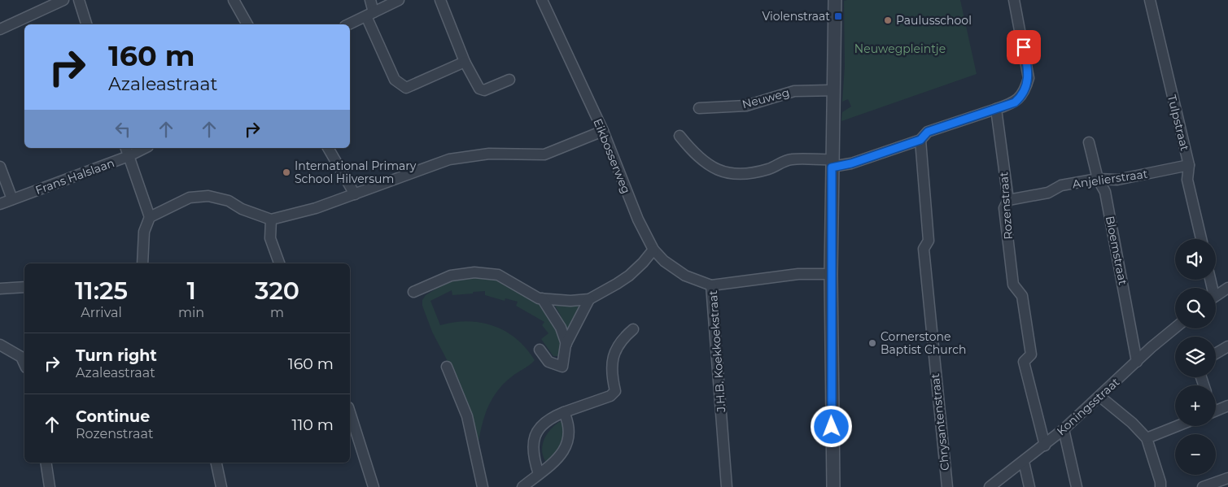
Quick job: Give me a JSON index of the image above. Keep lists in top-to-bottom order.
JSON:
{
  "streets": {
    "street": [
      "Neuweg",
      "Tulpstraat",
      "Eikbosserweg",
      "Frans Halslaan",
      "Anjelierstraat",
      "Rozenstraat",
      "Bloemstraat",
      "J.H.B. Koekkoekstraat",
      "Koningsstraat",
      "Chrysantenstraat"
    ]
  },
  "crossings": [
    ["Tulpstraat", "Anjelierstraat"],
    ["Eikbosserweg", "J.H.B. Koekkoekstraat"],
    ["Anjelierstraat", "Rozenstraat"],
    ["Anjelierstraat", "Bloemstraat"],
    ["Rozenstraat", "Koningsstraat"],
    ["Bloemstraat", "Koningsstraat"]
  ],
  "parks": ["Neuwegpleintje"],
  "places": {
    "transit": ["Violenstraat"],
    "other": ["Paulusschool", "International Primary School Hilversum", "Cornerstone Baptist Church"]
  },
  "page": {
    "turn": ["160 m", "Azaleastraat"],
    "map_buttons": ["+", "−"],
    "eta": [
      "11:25",
      "Arrival",
      "1",
      "min",
      "320",
      "m"
    ],
    "list": [
      {
        "name": "Turn right",
        "note": "Azaleastraat",
        "value": "160 m"
      },
      {
        "name": "Continue",
        "note": "Rozenstraat",
        "value": "110 m"
      }
    ]
  }
}
